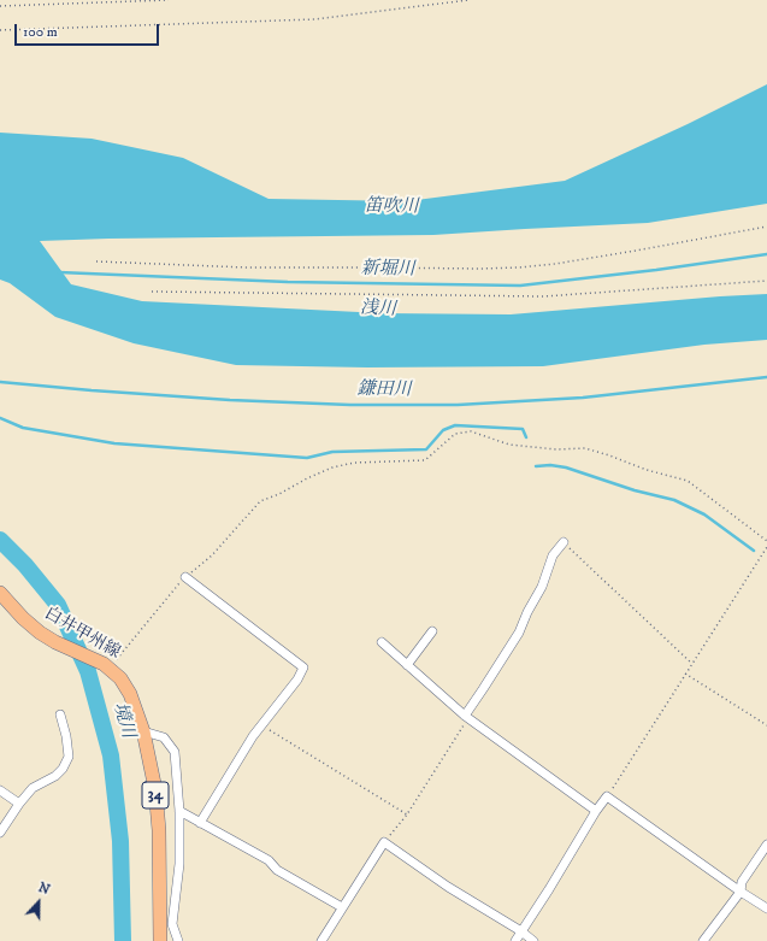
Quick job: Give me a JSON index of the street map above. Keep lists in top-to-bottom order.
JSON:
{
  "streets": {
    "main road": ["白井甲州線", "34"]
  },
  "water": [
    "笛吹川",
    "新堀川",
    "浅川",
    "鎌田川",
    "境川"
  ],
  "scale_bar": "100 m",
  "north": "top"
}
